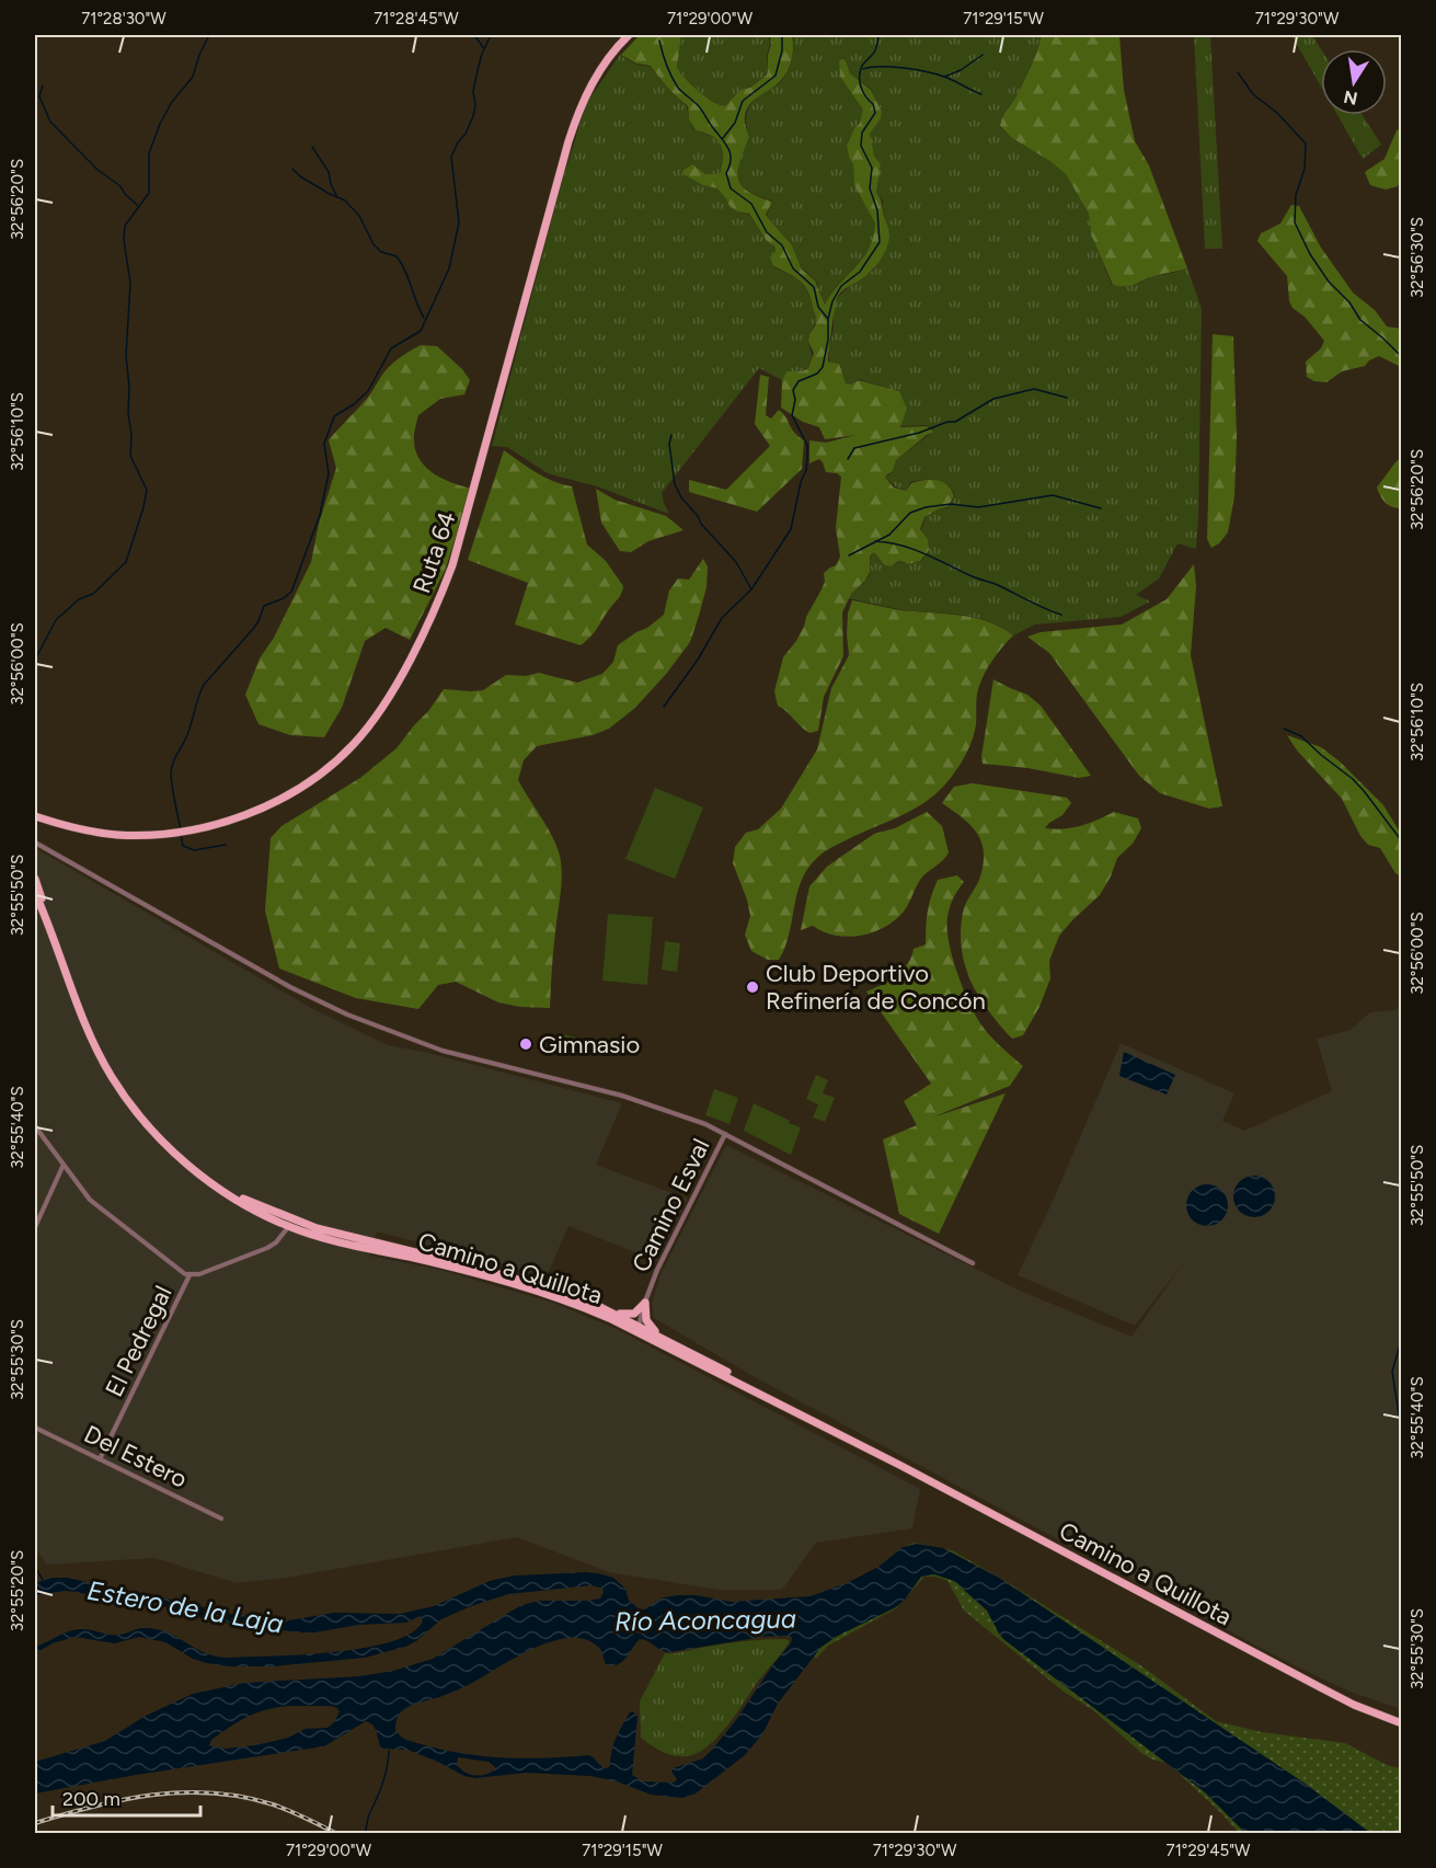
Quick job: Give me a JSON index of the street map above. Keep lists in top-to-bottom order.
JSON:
{
  "streets": {
    "main road": ["Ruta 64", "Camino a Quillota"],
    "street": ["Camino Esval", "El Pedregal", "Del Estero"]
  },
  "crossings": [
    ["Camino Esval", "Camino a Quillota"],
    ["Camino a Quillota", "El Pedregal"],
    ["El Pedregal", "Del Estero"]
  ],
  "water": ["Estero de la Laja", "Río Aconcagua"],
  "places": ["Club Deportivo Refinería de Concón", "Gimnasio"],
  "scale_bar": "200 m",
  "north": "bottom",
  "coordinates": [
    "71°28'30\"W",
    "71°28'45\"W",
    "71°29'00\"W",
    "71°29'15\"W",
    "71°29'30\"W",
    "32°56'20\"S",
    "32°56'30\"S",
    "32°56'10\"S",
    "32°56'00\"S",
    "32°55'50\"S",
    "32°55'40\"S",
    "32°55'30\"S",
    "32°55'20\"S",
    "71°29'45\"W"
  ]
}
